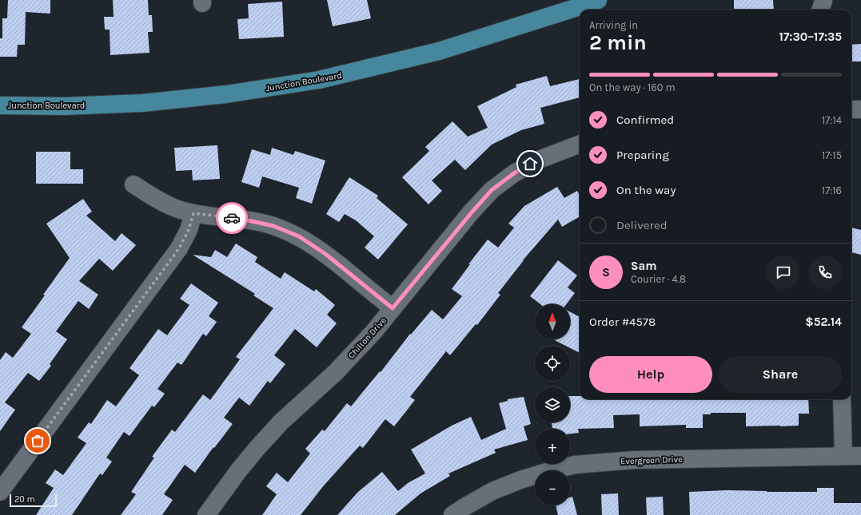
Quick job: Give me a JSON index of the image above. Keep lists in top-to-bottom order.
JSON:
{
  "streets": {
    "main road": ["Junction Boulevard"],
    "street": ["Chilton Drive", "Evergreen Drive"]
  },
  "scale_bar": "20 m",
  "north": "top",
  "page": {
    "heading": ["2 min", "Arriving in", "17:30–17:35"],
    "panel": [
      "Sam",
      "Courier · 4.8",
      "Order #4578",
      "$52.14"
    ],
    "bar": "On the way · 160 m",
    "list": [
      ["Confirmed", "17:14"],
      ["Preparing", "17:15"],
      ["On the way", "17:16"],
      "Delivered"
    ],
    "round": "S",
    "map_buttons": ["+", "−"],
    "buttons": ["Help", "Share"],
    "scale": "20 m"
  }
}
